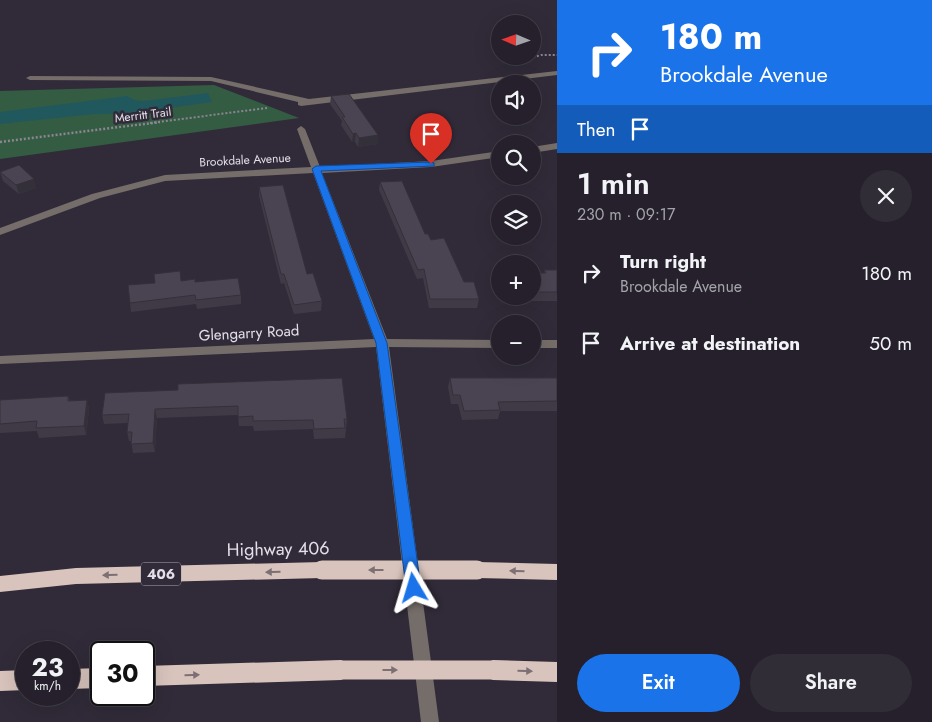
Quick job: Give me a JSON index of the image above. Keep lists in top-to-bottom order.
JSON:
{
  "streets": {
    "highway": ["Highway 406", "406"],
    "street": ["Brookdale Avenue", "Glengarry Road"],
    "path": ["Merritt Trail"]
  },
  "north": "left",
  "page": {
    "turn": ["180 m", "Brookdale Avenue"],
    "map_buttons": ["+", "−"],
    "then": "Then",
    "heading": ["1 min", "230 m · 09:17"],
    "list": [
      {
        "name": "Turn right",
        "note": "Brookdale Avenue",
        "value": "180 m"
      },
      {
        "name": "Arrive at destination",
        "value": "50 m"
      }
    ],
    "speed": "23 km/h",
    "limit": "30",
    "buttons": ["Exit", "Share"]
  }
}
